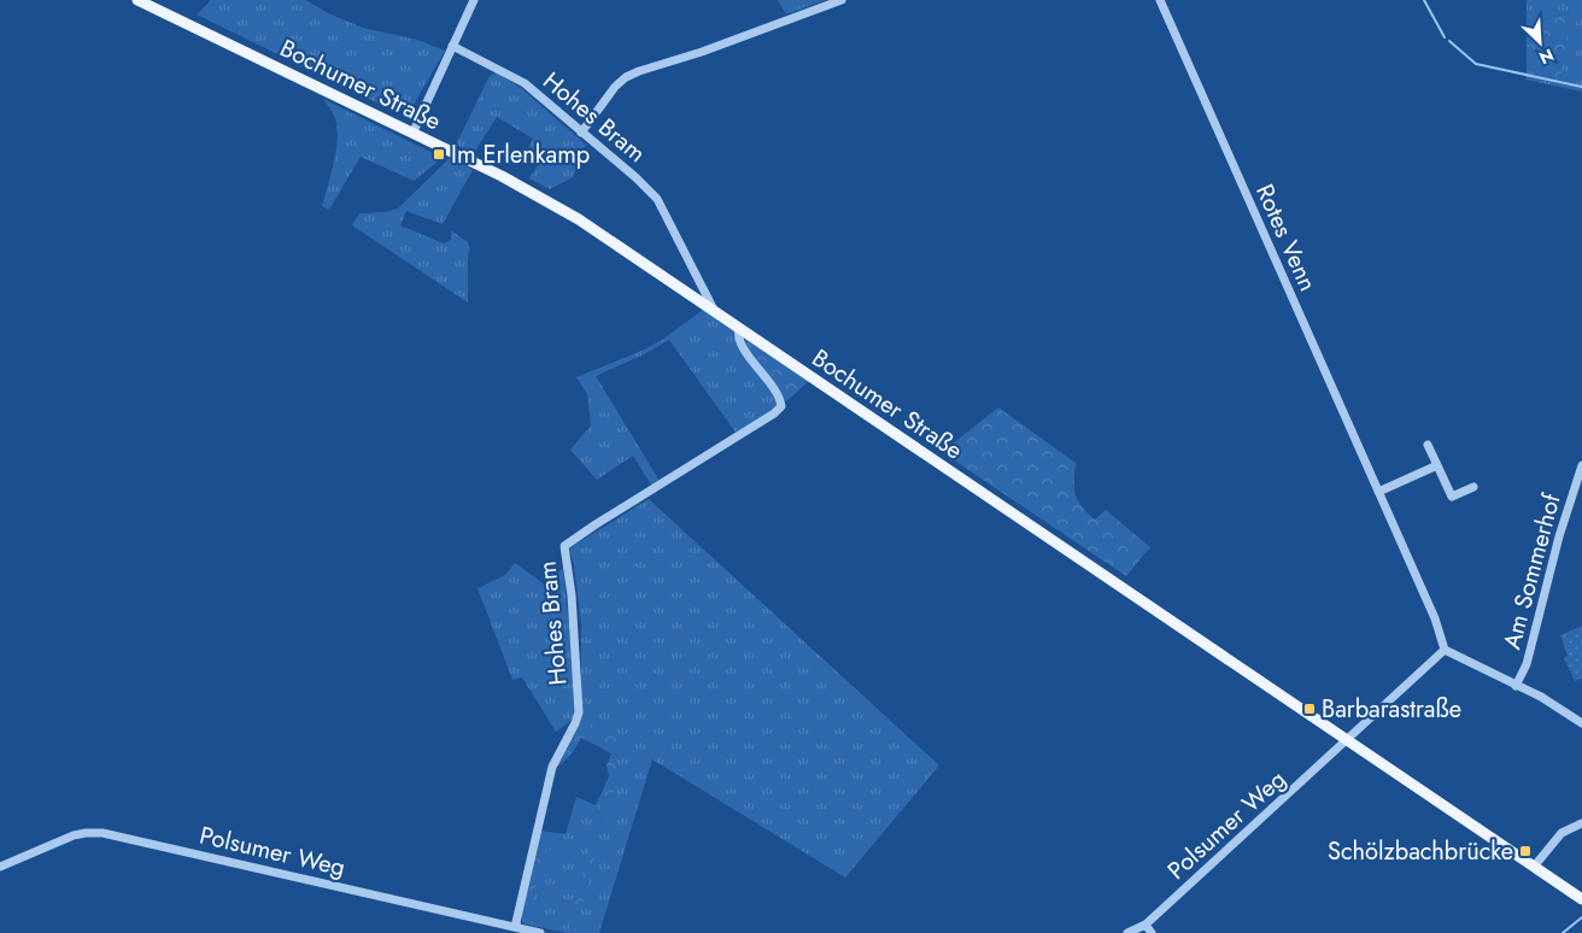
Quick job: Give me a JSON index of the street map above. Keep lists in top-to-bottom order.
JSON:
{
  "streets": {
    "main road": ["Bochumer Straße"],
    "street": [
      "Hohes Bram",
      "Rotes Venn",
      "Am Sommerhof",
      "Polsumer Weg"
    ]
  },
  "crossings": [
    ["Bochumer Straße", "Hohes Bram"],
    ["Bochumer Straße", "Polsumer Weg"],
    ["Hohes Bram", "Polsumer Weg"]
  ],
  "places": {
    "transit": ["Im Erlenkamp", "Barbarastraße", "Schölzbachbrücke"]
  },
  "north": "bottom right"
}
